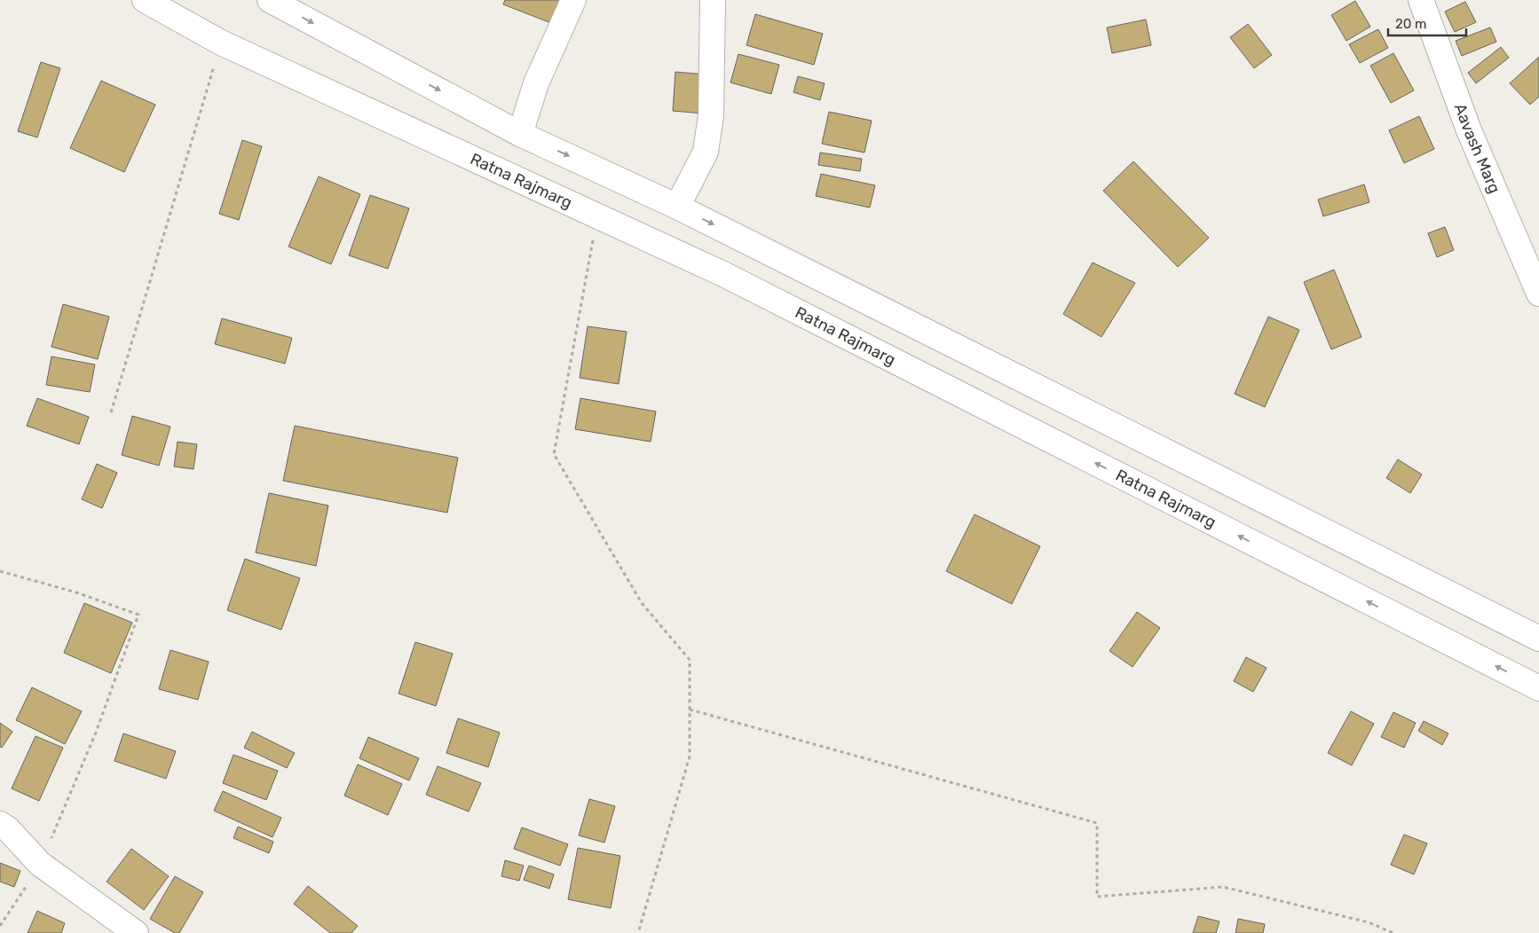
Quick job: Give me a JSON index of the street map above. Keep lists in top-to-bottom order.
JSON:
{
  "streets": {
    "main road": ["Aavash Marg", "Ratna Rajmarg"]
  },
  "scale_bar": "20 m"
}
